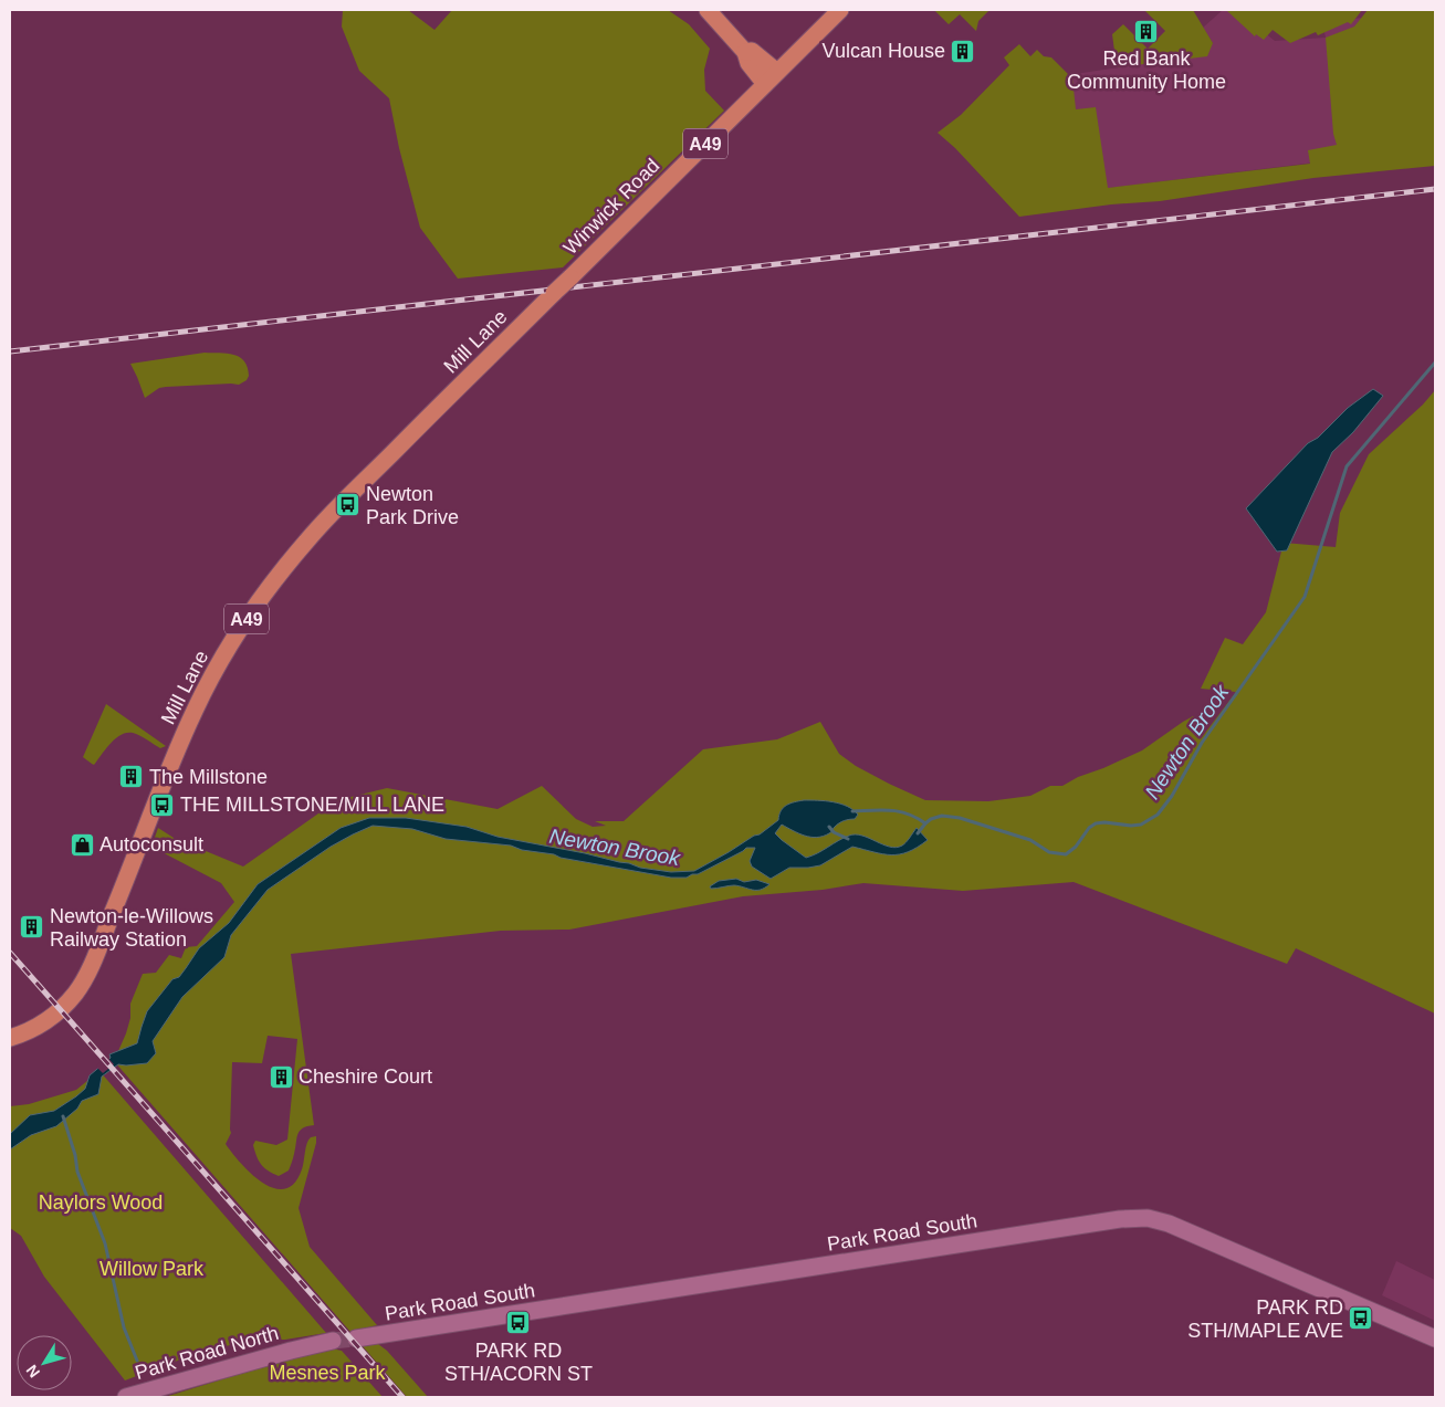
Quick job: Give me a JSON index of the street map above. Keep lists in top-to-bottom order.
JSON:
{
  "streets": {
    "main road": ["A49", "Winwick Road", "Mill Lane"],
    "street": ["Park Road South", "Park Road North"]
  },
  "crossings": [
    ["Winwick Road", "Mill Lane"]
  ],
  "water": ["Newton Brook"],
  "parks": ["Naylors Wood", "Willow Park", "Mesnes Park"],
  "places": {
    "building": [
      "Red Bank Community Home",
      "Vulcan House",
      "The Millstone",
      "Newton-le-Willows Railway Station",
      "Cheshire Court"
    ],
    "bus stop": [
      "Newton Park Drive",
      "THE MILLSTONE/MILL LANE",
      "PARK RD STH/MAPLE AVE",
      "PARK RD STH/ACORN ST"
    ],
    "shop": ["Autoconsult"]
  },
  "north": "bottom left"
}
